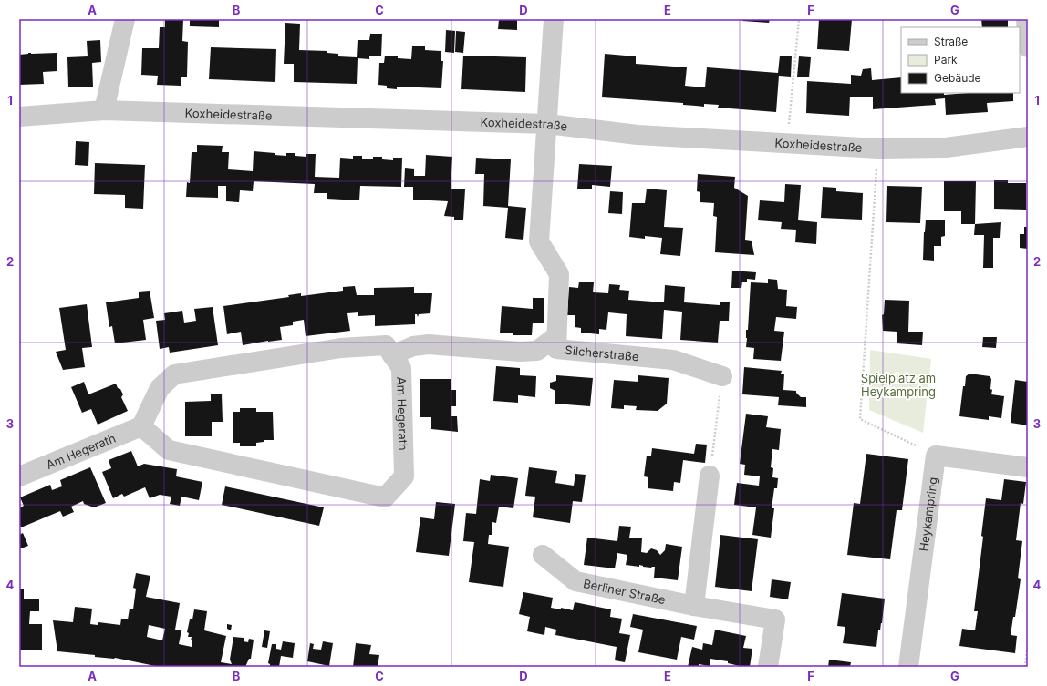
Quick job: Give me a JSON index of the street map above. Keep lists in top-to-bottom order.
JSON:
{
  "streets": {
    "street": [
      "Koxheidestraße",
      "Silcherstraße",
      "Am Hegerath",
      "Heykampring",
      "Berliner Straße"
    ]
  },
  "crossings": [
    ["Koxheidestraße", "Silcherstraße"]
  ],
  "parks": ["Spielplatz am Heykampring"],
  "legend": ["Straße", "Park", "Gebäude"],
  "grid": {
    "columns": [
      "A",
      "B",
      "C",
      "D",
      "E",
      "F",
      "G"
    ],
    "rows": [
      "1",
      "2",
      "3",
      "4"
    ]
  }
}
